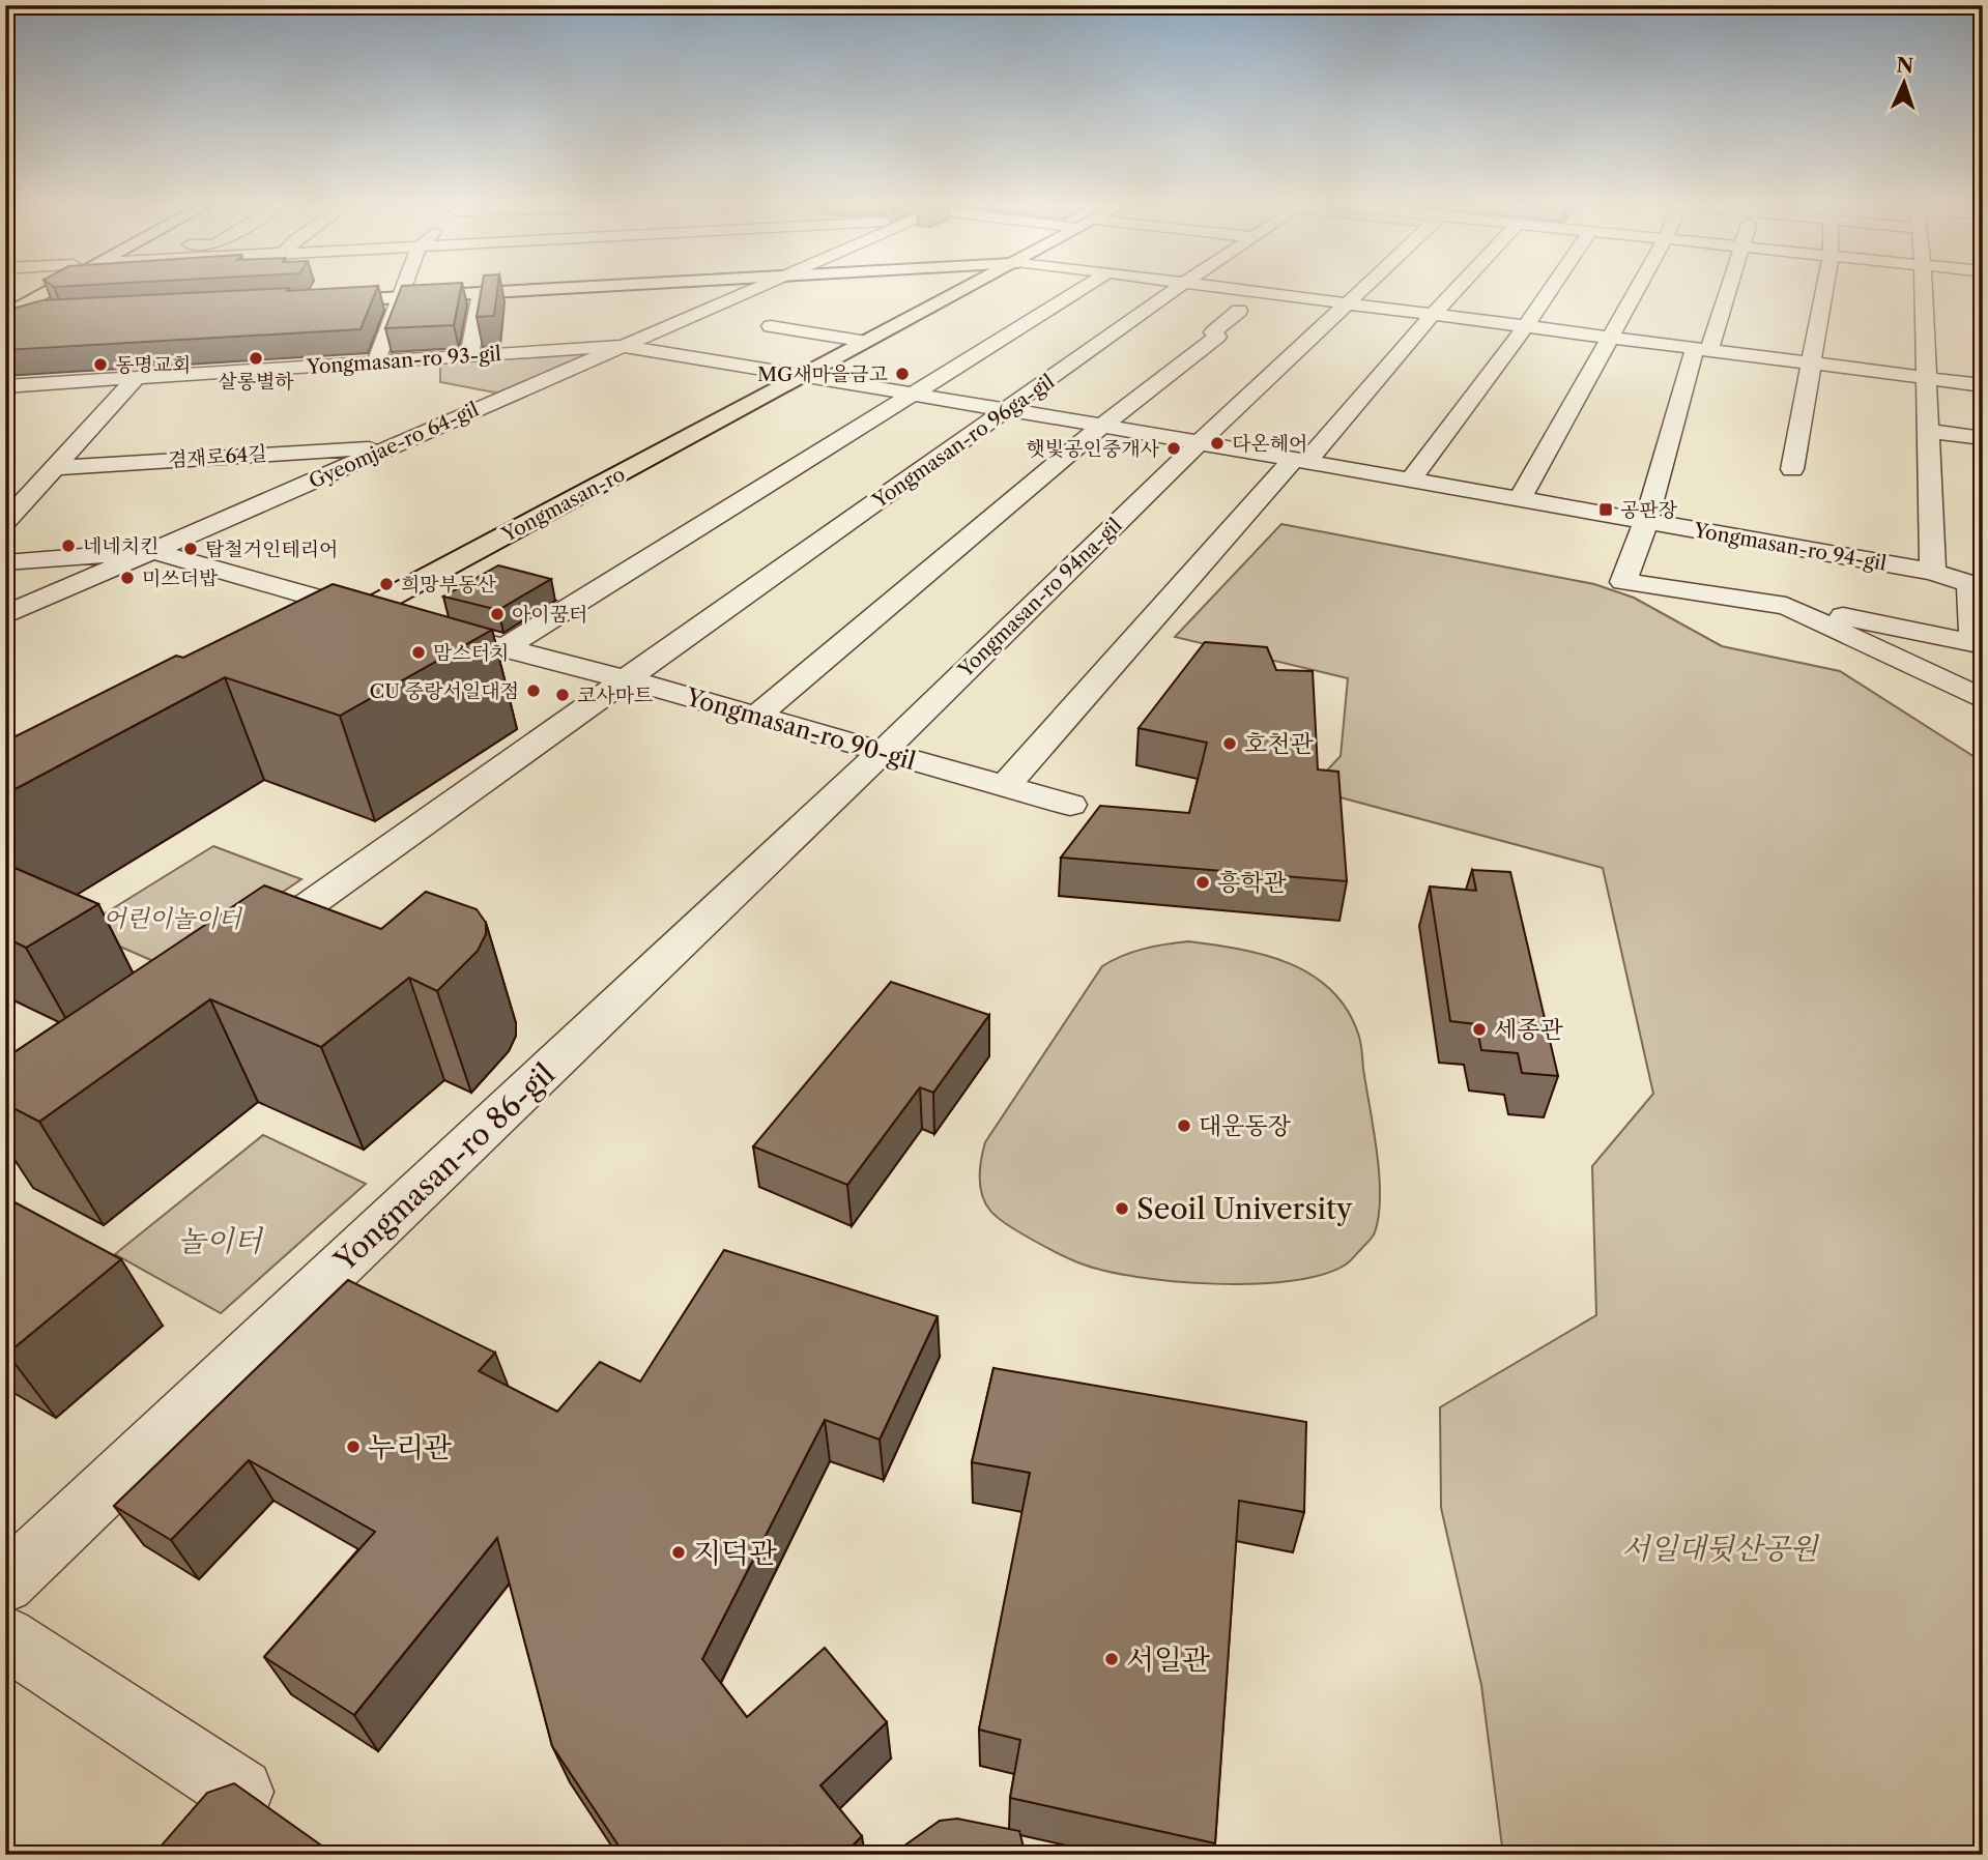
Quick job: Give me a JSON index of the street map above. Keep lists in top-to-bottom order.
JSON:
{
  "streets": {
    "main road": ["Yongmasan-ro"],
    "street": [
      "Yongmasan-ro 93-gil",
      "Yongmasan-ro 96ga-gil",
      "Gyeomjae-ro 64-gil",
      "겸재로64길",
      "Yongmasan-ro 94-gil",
      "Yongmasan-ro 94na-gil",
      "Yongmasan-ro 90-gil",
      "Yongmasan-ro 86-gil"
    ]
  },
  "crossings": [
    ["Yongmasan-ro 93-gil", "Gyeomjae-ro 64-gil"],
    ["Yongmasan-ro 93-gil", "Yongmasan-ro"],
    ["Yongmasan-ro 93-gil", "Yongmasan-ro 94-gil"],
    ["Yongmasan-ro 96ga-gil", "Yongmasan-ro 94-gil"],
    ["Yongmasan-ro 96ga-gil", "Yongmasan-ro 90-gil"],
    ["Gyeomjae-ro 64-gil", "겸재로64길"],
    ["Gyeomjae-ro 64-gil", "Yongmasan-ro 90-gil"],
    ["Yongmasan-ro", "Yongmasan-ro 94-gil"],
    ["Yongmasan-ro", "Yongmasan-ro 90-gil"],
    ["Yongmasan-ro 94-gil", "Yongmasan-ro 94na-gil"],
    ["Yongmasan-ro 94na-gil", "Yongmasan-ro 90-gil"],
    ["Yongmasan-ro 94na-gil", "Yongmasan-ro 86-gil"],
    ["Yongmasan-ro 90-gil", "Yongmasan-ro 86-gil"]
  ],
  "parks": ["어린이놀이터", "놀이터", "서일대뒷산공원"],
  "places": {
    "other": [
      "살롱별하",
      "동명교회",
      "MG새마을금고",
      "다온헤어",
      "햇빛공인중개사",
      "네네치킨",
      "탑철거인테리어",
      "미쓰더밥",
      "희망부동산",
      "아이꿈터",
      "맘스터치",
      "CU 중랑서일대점",
      "코사마트",
      "호천관",
      "흥학관",
      "세종관",
      "대운동장",
      "Seoil University",
      "누리관",
      "지덕관",
      "서일관"
    ],
    "transit": ["공판장"]
  },
  "north": "top"
}
